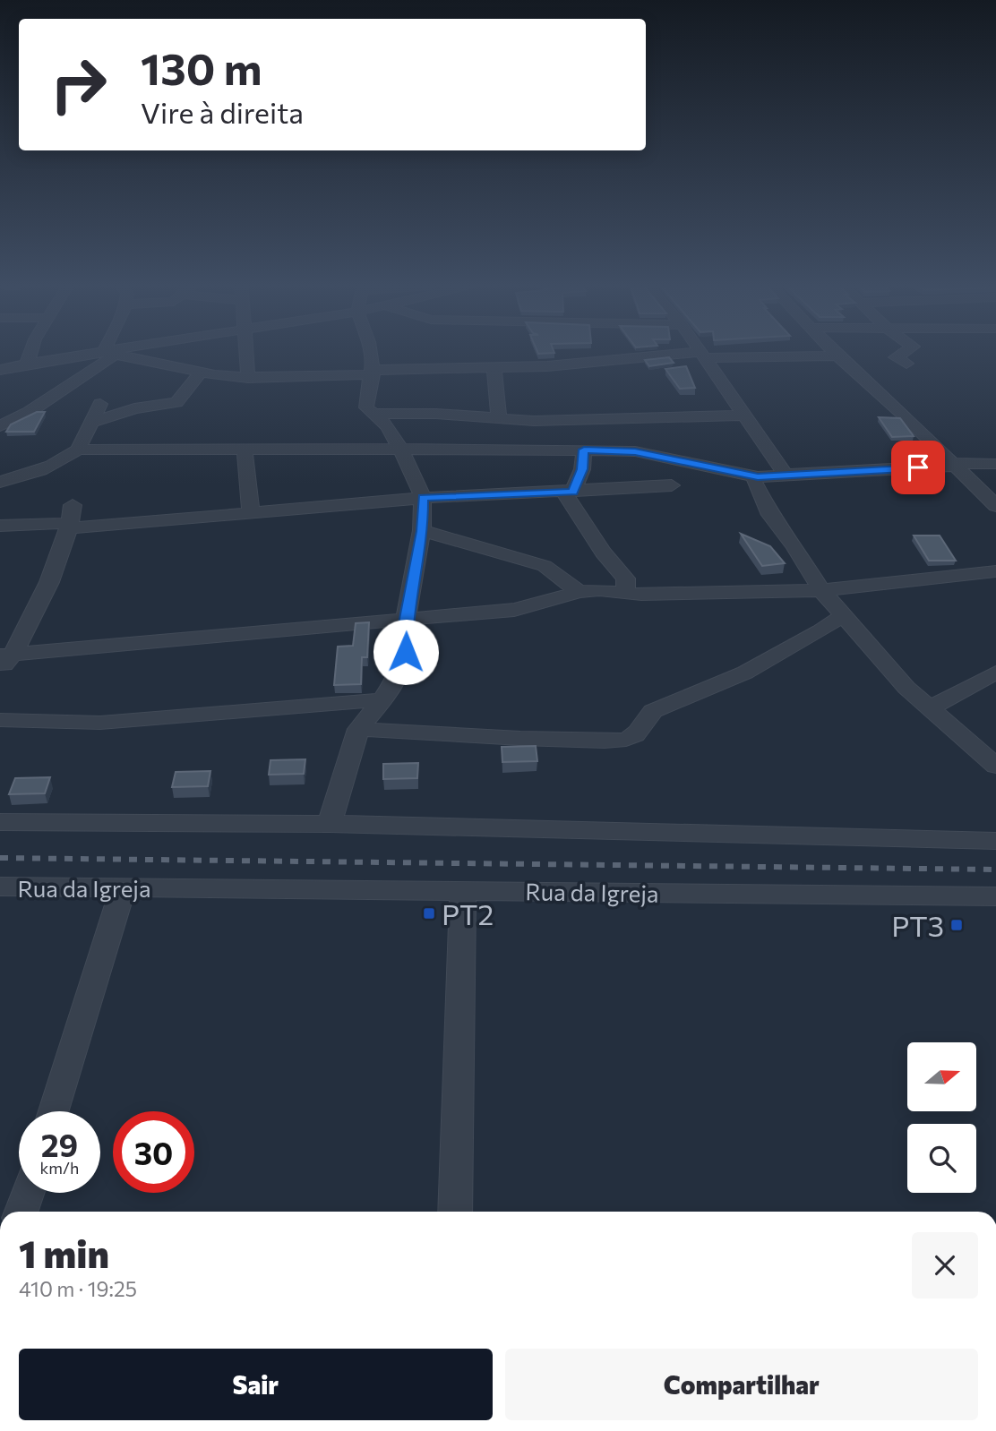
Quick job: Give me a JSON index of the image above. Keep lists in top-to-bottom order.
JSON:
{
  "streets": {
    "street": ["Rua da Igreja"]
  },
  "places": {
    "transit": ["PT2", "PT3"]
  },
  "north": "right",
  "page": {
    "turn": ["130 m", "Vire à direita"],
    "speed": "29 km/h",
    "limit": "30",
    "heading": ["1 min", "410 m · 19:25"],
    "buttons": ["Sair", "Compartilhar"]
  }
}
